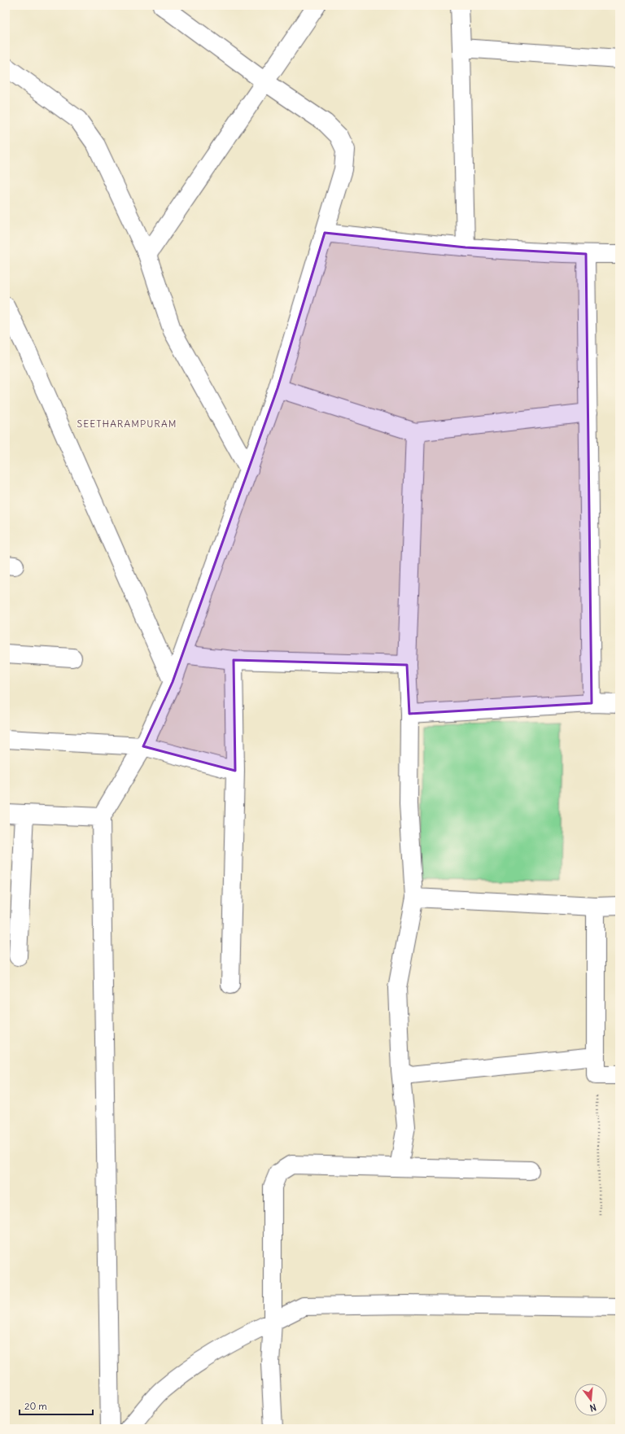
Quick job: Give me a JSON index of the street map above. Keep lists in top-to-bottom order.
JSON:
{
  "districts": ["SEETHARAMPURAM"],
  "scale_bar": "20 m",
  "north": "bottom"
}
